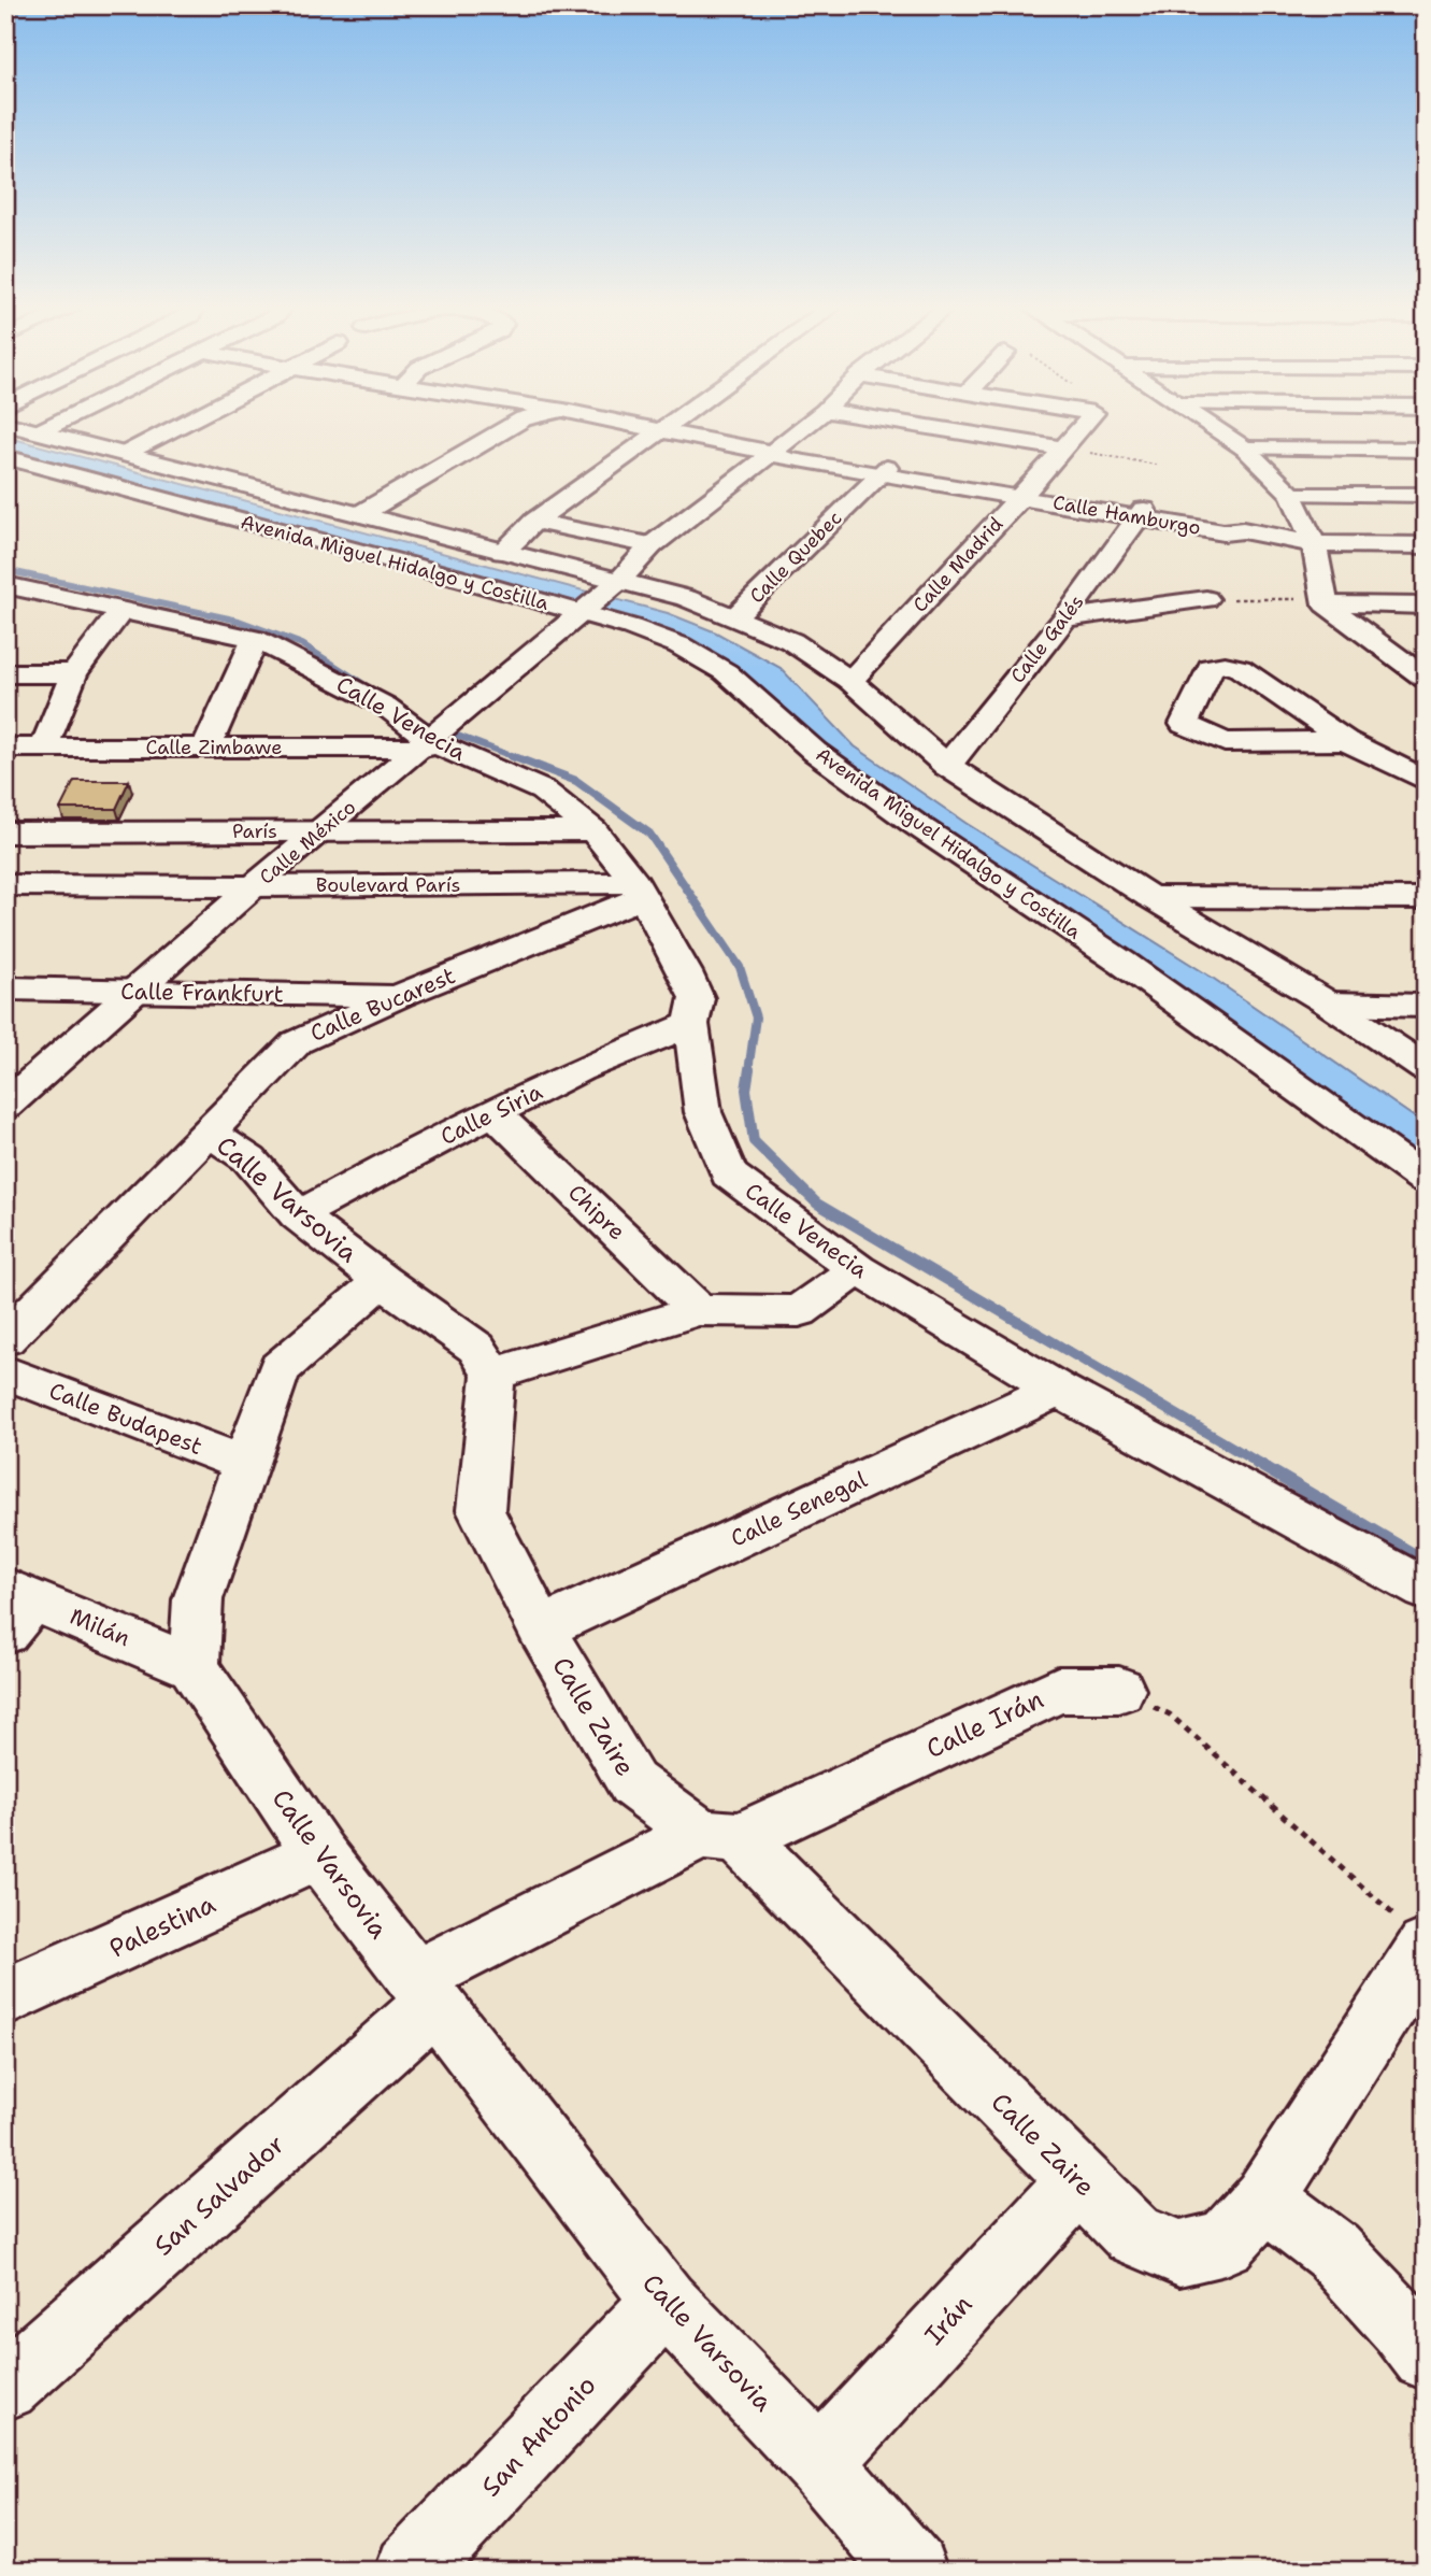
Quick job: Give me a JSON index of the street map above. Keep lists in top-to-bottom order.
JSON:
{
  "streets": {
    "street": [
      "Calle Hamburgo",
      "Calle Quebec",
      "Avenida Miguel Hidalgo y Costilla",
      "Calle Madrid",
      "Calle Galés",
      "Calle Venecia",
      "Calle Zimbawe",
      "París",
      "Calle México",
      "Boulevard París",
      "Calle Frankfurt",
      "Calle Bucarest",
      "Calle Siria",
      "Calle Varsovia",
      "Chipre",
      "Calle Budapest",
      "Calle Senegal",
      "Milán",
      "Calle Zaire",
      "Calle Irán",
      "Palestina",
      "San Salvador",
      "Irán",
      "San Antonio"
    ]
  },
  "crossings": [
    ["Calle Hamburgo", "Calle Quebec"],
    ["Calle Hamburgo", "Calle Madrid"],
    ["Calle Hamburgo", "Calle Galés"],
    ["Calle Hamburgo", "Calle México"],
    ["Calle Quebec", "Avenida Miguel Hidalgo y Costilla"],
    ["Avenida Miguel Hidalgo y Costilla", "Calle Madrid"],
    ["Avenida Miguel Hidalgo y Costilla", "Calle Galés"],
    ["Avenida Miguel Hidalgo y Costilla", "Calle México"],
    ["Calle Venecia", "Calle Zimbawe"],
    ["Calle Venecia", "París"],
    ["Calle Venecia", "Calle México"],
    ["Calle Venecia", "Boulevard París"],
    ["Calle Venecia", "Calle Bucarest"],
    ["Calle Venecia", "Calle Siria"],
    ["Calle Venecia", "Calle Senegal"],
    ["Calle Zimbawe", "Calle México"],
    ["París", "Calle México"],
    ["Calle México", "Boulevard París"],
    ["Calle México", "Calle Frankfurt"],
    ["Boulevard París", "Calle Bucarest"],
    ["Calle Frankfurt", "Calle Bucarest"],
    ["Calle Bucarest", "Calle Varsovia"],
    ["Calle Siria", "Calle Varsovia"],
    ["Calle Siria", "Chipre"],
    ["Calle Varsovia", "Milán"],
    ["Calle Varsovia", "Calle Zaire"],
    ["Calle Varsovia", "Calle Irán"],
    ["Calle Varsovia", "Palestina"],
    ["Calle Varsovia", "San Salvador"],
    ["Calle Varsovia", "Irán"],
    ["Calle Varsovia", "San Antonio"],
    ["Calle Senegal", "Calle Zaire"],
    ["Calle Zaire", "Calle Irán"],
    ["Calle Zaire", "Irán"],
    ["Calle Irán", "San Salvador"]
  ]
}
